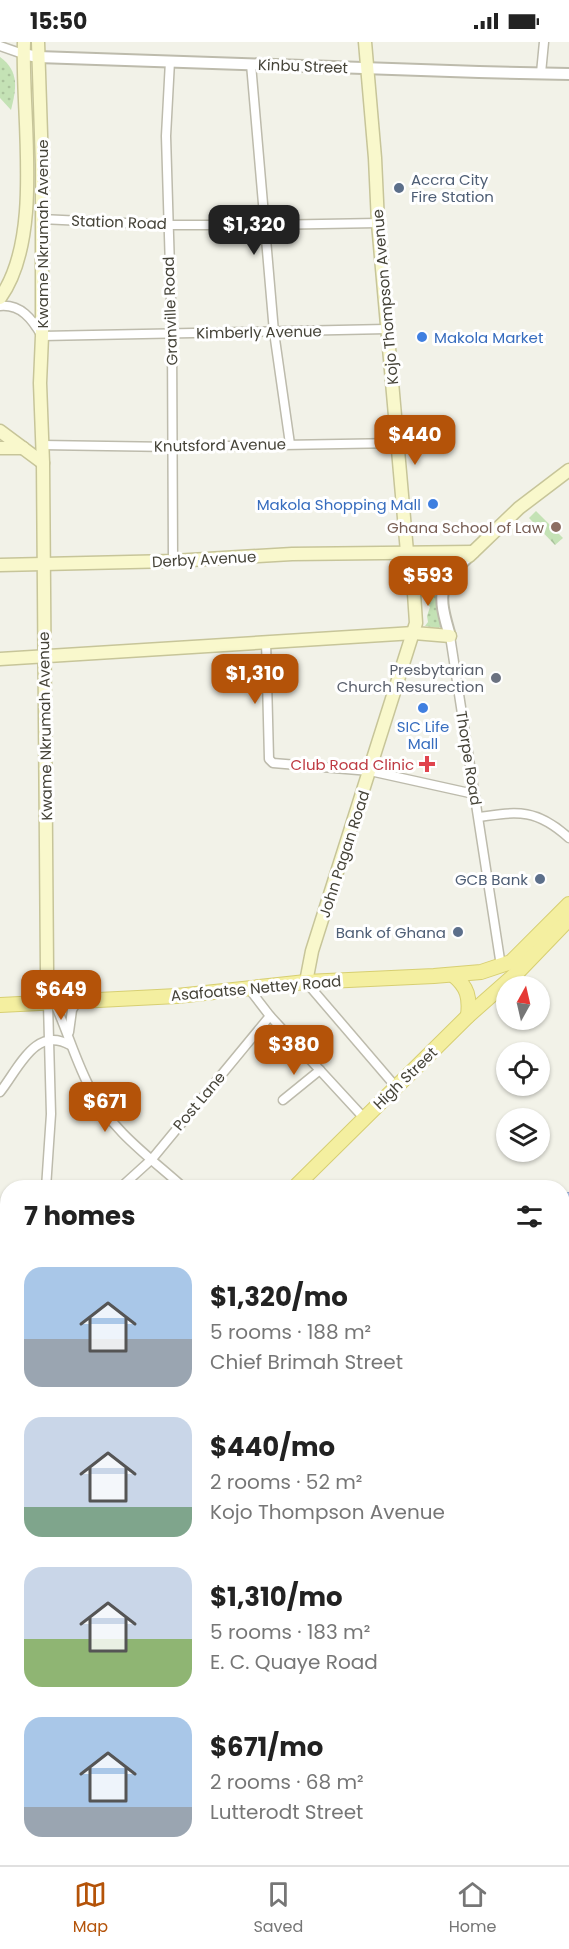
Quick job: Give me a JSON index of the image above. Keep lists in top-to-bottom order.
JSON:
{
  "streets": {
    "main road": [
      "Kwame Nkrumah Avenue",
      "Kojo Thompson Avenue",
      "Derby Avenue",
      "John Pagan Road",
      "Asafoatse Nettey Road",
      "High Street"
    ],
    "street": [
      "Kinbu Street",
      "Station Road",
      "Granville Road",
      "Kimberly Avenue",
      "Knutsford Avenue",
      "Thorpe Road",
      "Post Lane"
    ]
  },
  "crossings": [
    ["Kinbu Street", "Kwame Nkrumah Avenue"],
    ["Kinbu Street", "Kojo Thompson Avenue"],
    ["Kinbu Street", "Granville Road"],
    ["Station Road", "Kwame Nkrumah Avenue"],
    ["Station Road", "Kojo Thompson Avenue"],
    ["Station Road", "Granville Road"],
    ["Kwame Nkrumah Avenue", "Kimberly Avenue"],
    ["Kwame Nkrumah Avenue", "Knutsford Avenue"],
    ["Kwame Nkrumah Avenue", "Derby Avenue"],
    ["Kwame Nkrumah Avenue", "Asafoatse Nettey Road"],
    ["Kojo Thompson Avenue", "Kimberly Avenue"],
    ["Kojo Thompson Avenue", "Knutsford Avenue"],
    ["Kojo Thompson Avenue", "Derby Avenue"],
    ["Kojo Thompson Avenue", "John Pagan Road"],
    ["Granville Road", "Kimberly Avenue"],
    ["Granville Road", "Knutsford Avenue"],
    ["Granville Road", "Derby Avenue"],
    ["Derby Avenue", "John Pagan Road"],
    ["Thorpe Road", "Asafoatse Nettey Road"],
    ["Thorpe Road", "High Street"],
    ["John Pagan Road", "Asafoatse Nettey Road"],
    ["Asafoatse Nettey Road", "High Street"]
  ],
  "places": {
    "other": [
      "Accra City Fire Station",
      "Makola Market",
      "Makola Shopping Mall",
      "Ghana School of Law",
      "Presbytarian Church Resurection",
      "SIC Life Mall",
      "GCB Bank",
      "Bank of Ghana"
    ],
    "health": ["Club Road Clinic"]
  },
  "north": "top",
  "page": {
    "status": "15:50",
    "price": [
      "$1,320",
      "$440",
      "$593",
      "$1,310",
      "$649",
      "$380",
      "$671"
    ],
    "heading": "7 homes",
    "list": [
      {
        "name": "$1,320/mo",
        "note": "5 rooms · 188 m² · Chief Brimah Street"
      },
      {
        "name": "$440/mo",
        "note": "2 rooms · 52 m² · Kojo Thompson Avenue"
      },
      {
        "name": "$1,310/mo",
        "note": "5 rooms · 183 m² · E. C. Quaye Road"
      },
      {
        "name": "$671/mo",
        "note": "2 rooms · 68 m² · Lutterodt Street"
      }
    ],
    "tabs": ["Map", "Saved", "Home"]
  }
}
